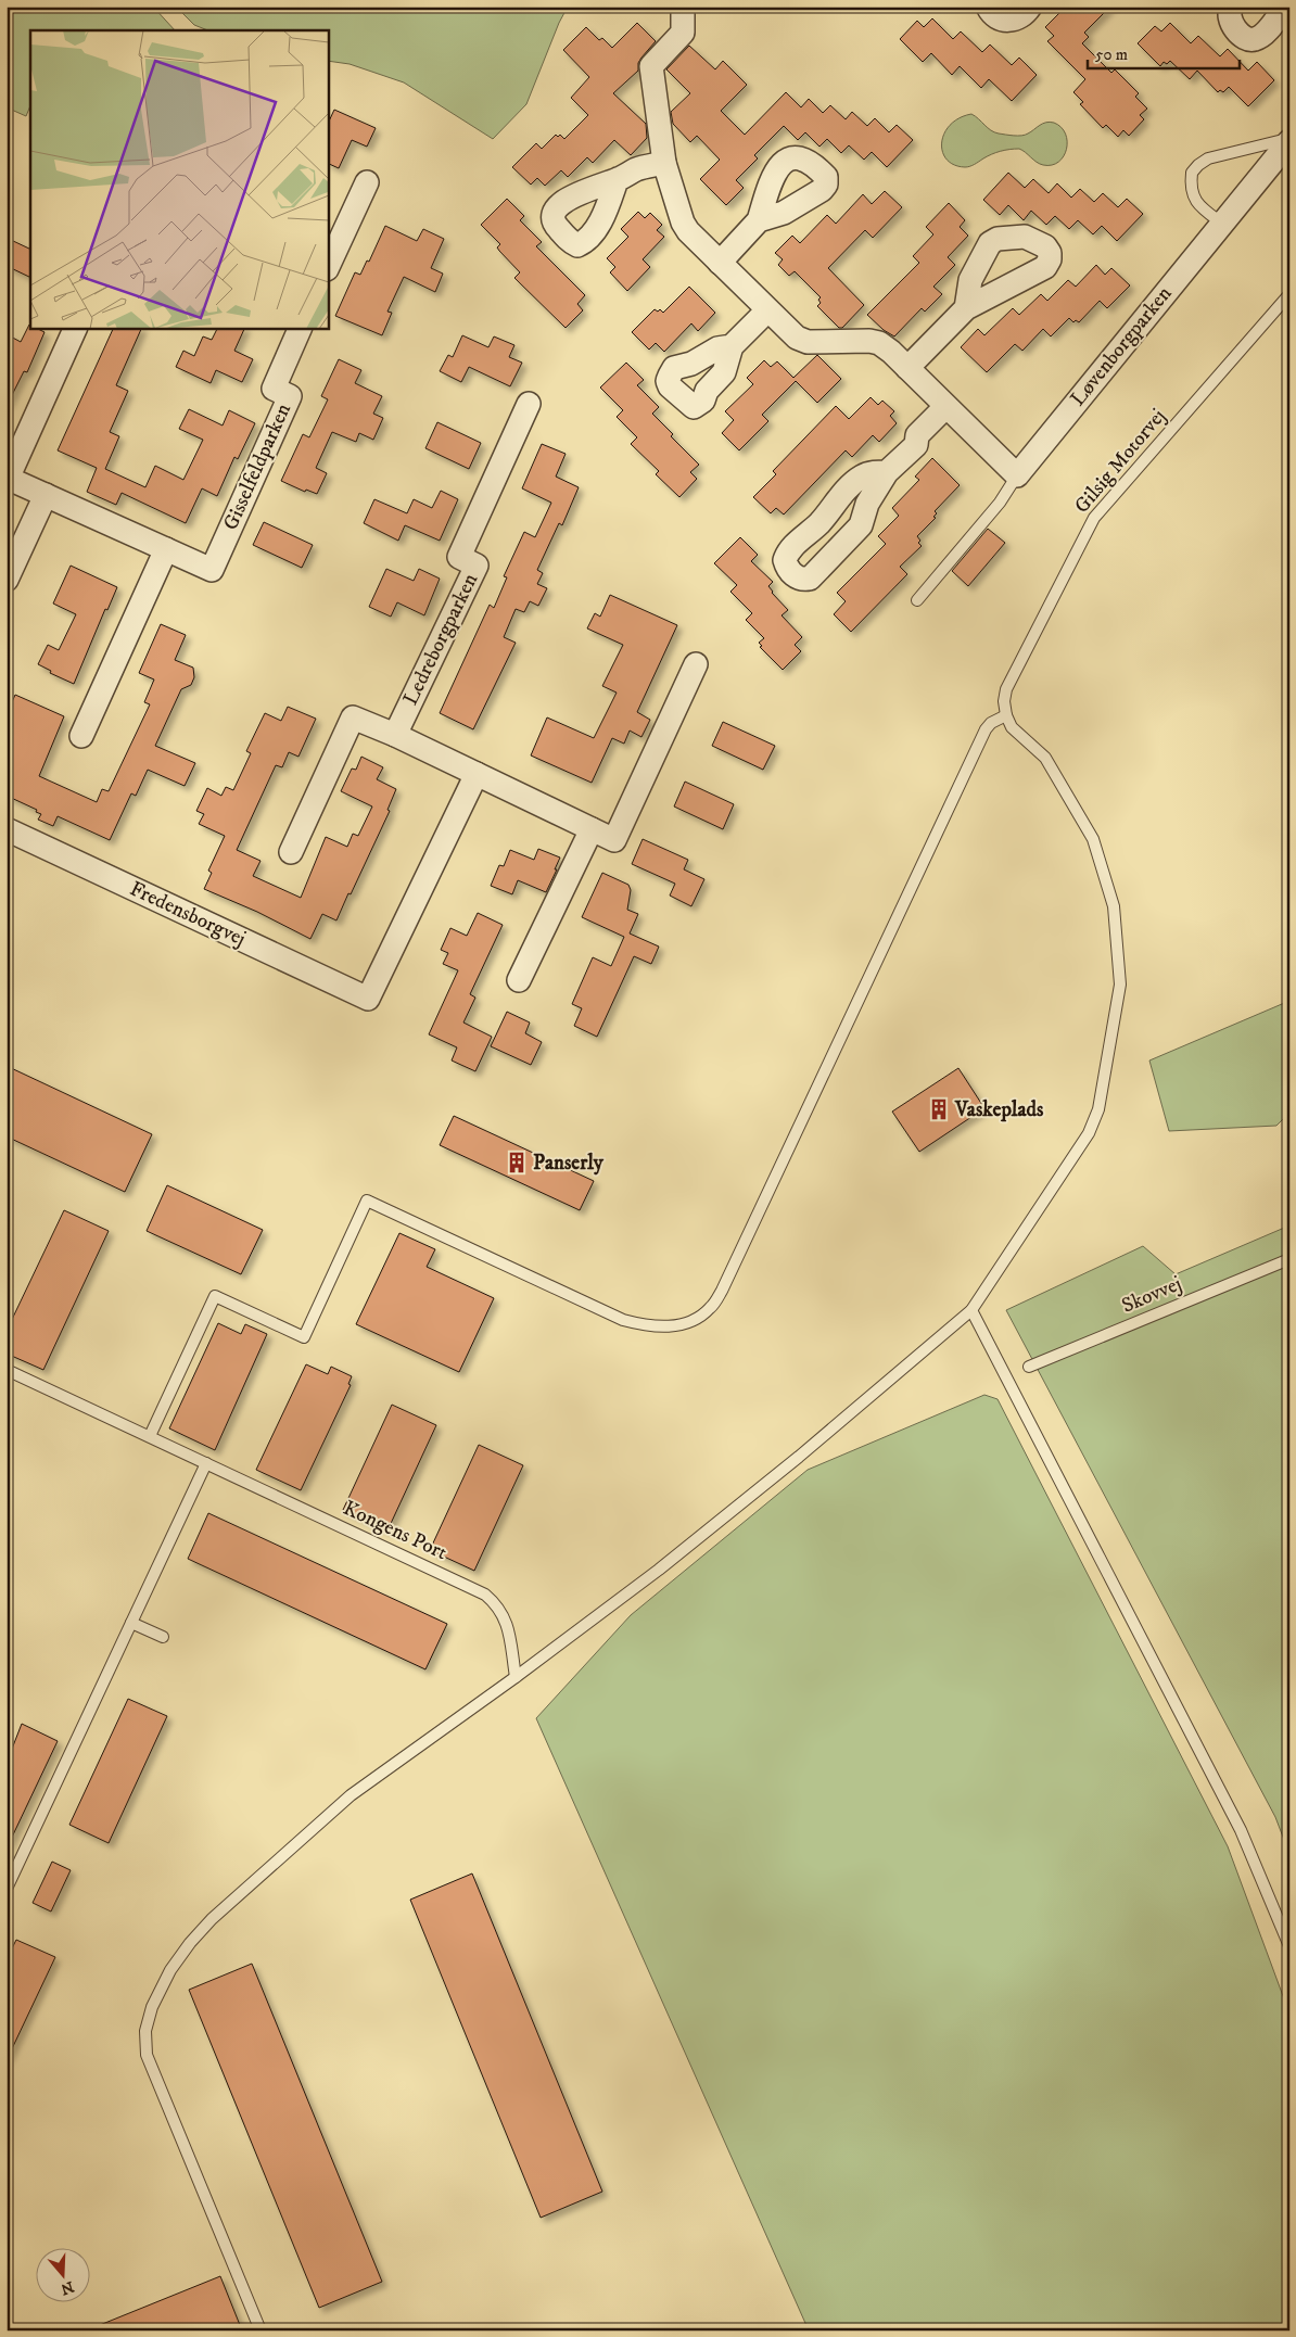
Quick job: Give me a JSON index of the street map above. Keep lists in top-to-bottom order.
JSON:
{
  "streets": {
    "street": [
      "Løvenborgparken",
      "Gisselfeldparken",
      "Ledreborgparken",
      "Fredensborgvej"
    ],
    "lane": ["Gilsig Motorvej", "Skovvej", "Kongens Port"]
  },
  "places": {
    "building": ["Vaskeplads", "Panserly"]
  },
  "scale_bar": "50 m",
  "north": "bottom"
}
